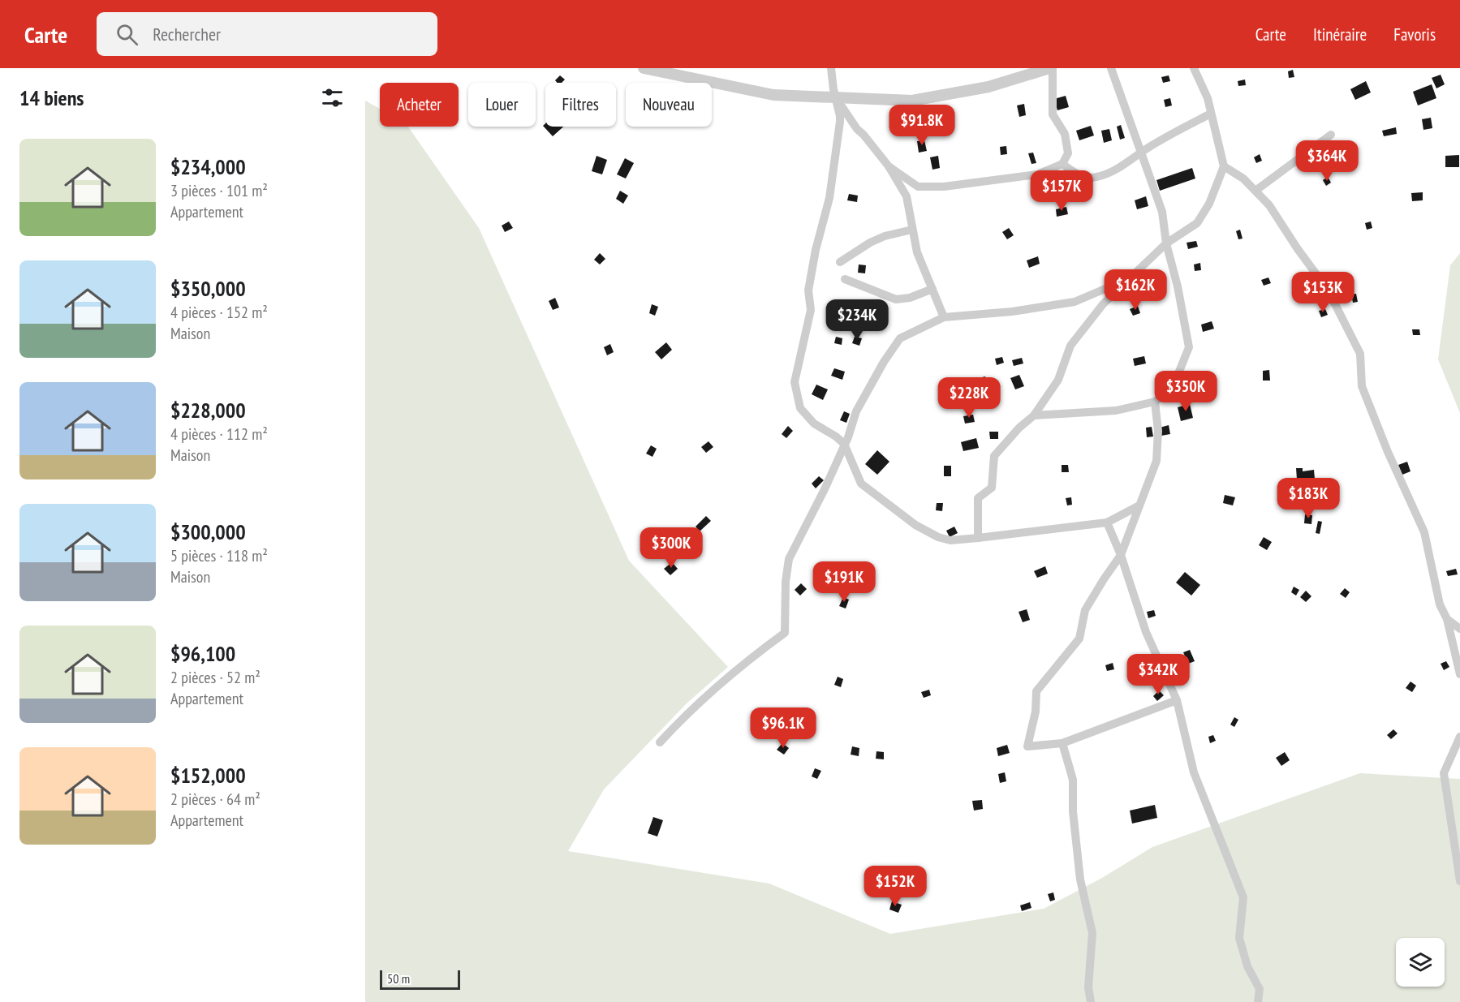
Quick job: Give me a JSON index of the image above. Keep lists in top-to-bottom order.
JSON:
{
  "scale_bar": "50 m",
  "page": {
    "header": "Carte",
    "search": "Rechercher",
    "nav": ["Carte", "Itinéraire", "Favoris"],
    "heading": "14 biens",
    "chip": [
      "Acheter",
      "Louer",
      "Filtres",
      "Nouveau"
    ],
    "price": [
      "$91.8K",
      "$364K",
      "$157K",
      "$162K",
      "$153K",
      "$234K",
      "$350K",
      "$228K",
      "$183K",
      "$300K",
      "$191K",
      "$342K",
      "$96.1K",
      "$152K"
    ],
    "list": [
      {
        "name": "$234,000",
        "note": "3 pièces · 101 m² · Appartement"
      },
      {
        "name": "$350,000",
        "note": "4 pièces · 152 m² · Maison"
      },
      {
        "name": "$228,000",
        "note": "4 pièces · 112 m² · Maison"
      },
      {
        "name": "$300,000",
        "note": "5 pièces · 118 m² · Maison"
      },
      {
        "name": "$96,100",
        "note": "2 pièces · 52 m² · Appartement"
      },
      {
        "name": "$152,000",
        "note": "2 pièces · 64 m² · Appartement"
      }
    ],
    "scale": "50 m"
  }
}
